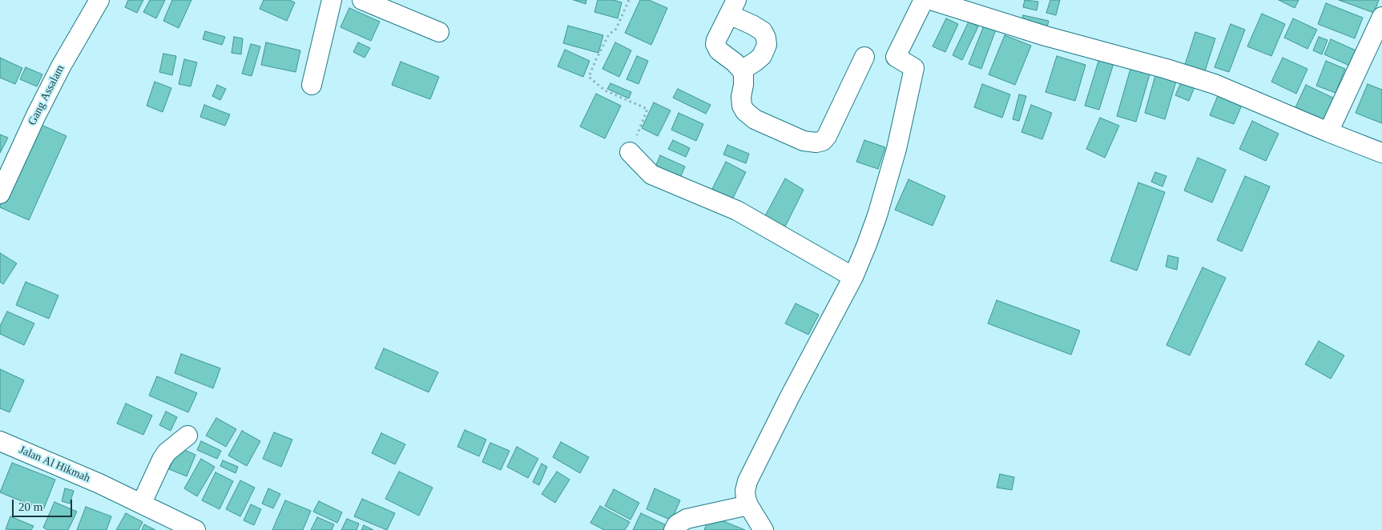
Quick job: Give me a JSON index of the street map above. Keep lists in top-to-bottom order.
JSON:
{
  "streets": {
    "street": ["Gang Assalam", "Jalan Al Hikmah"]
  },
  "scale_bar": "20 m"
}
